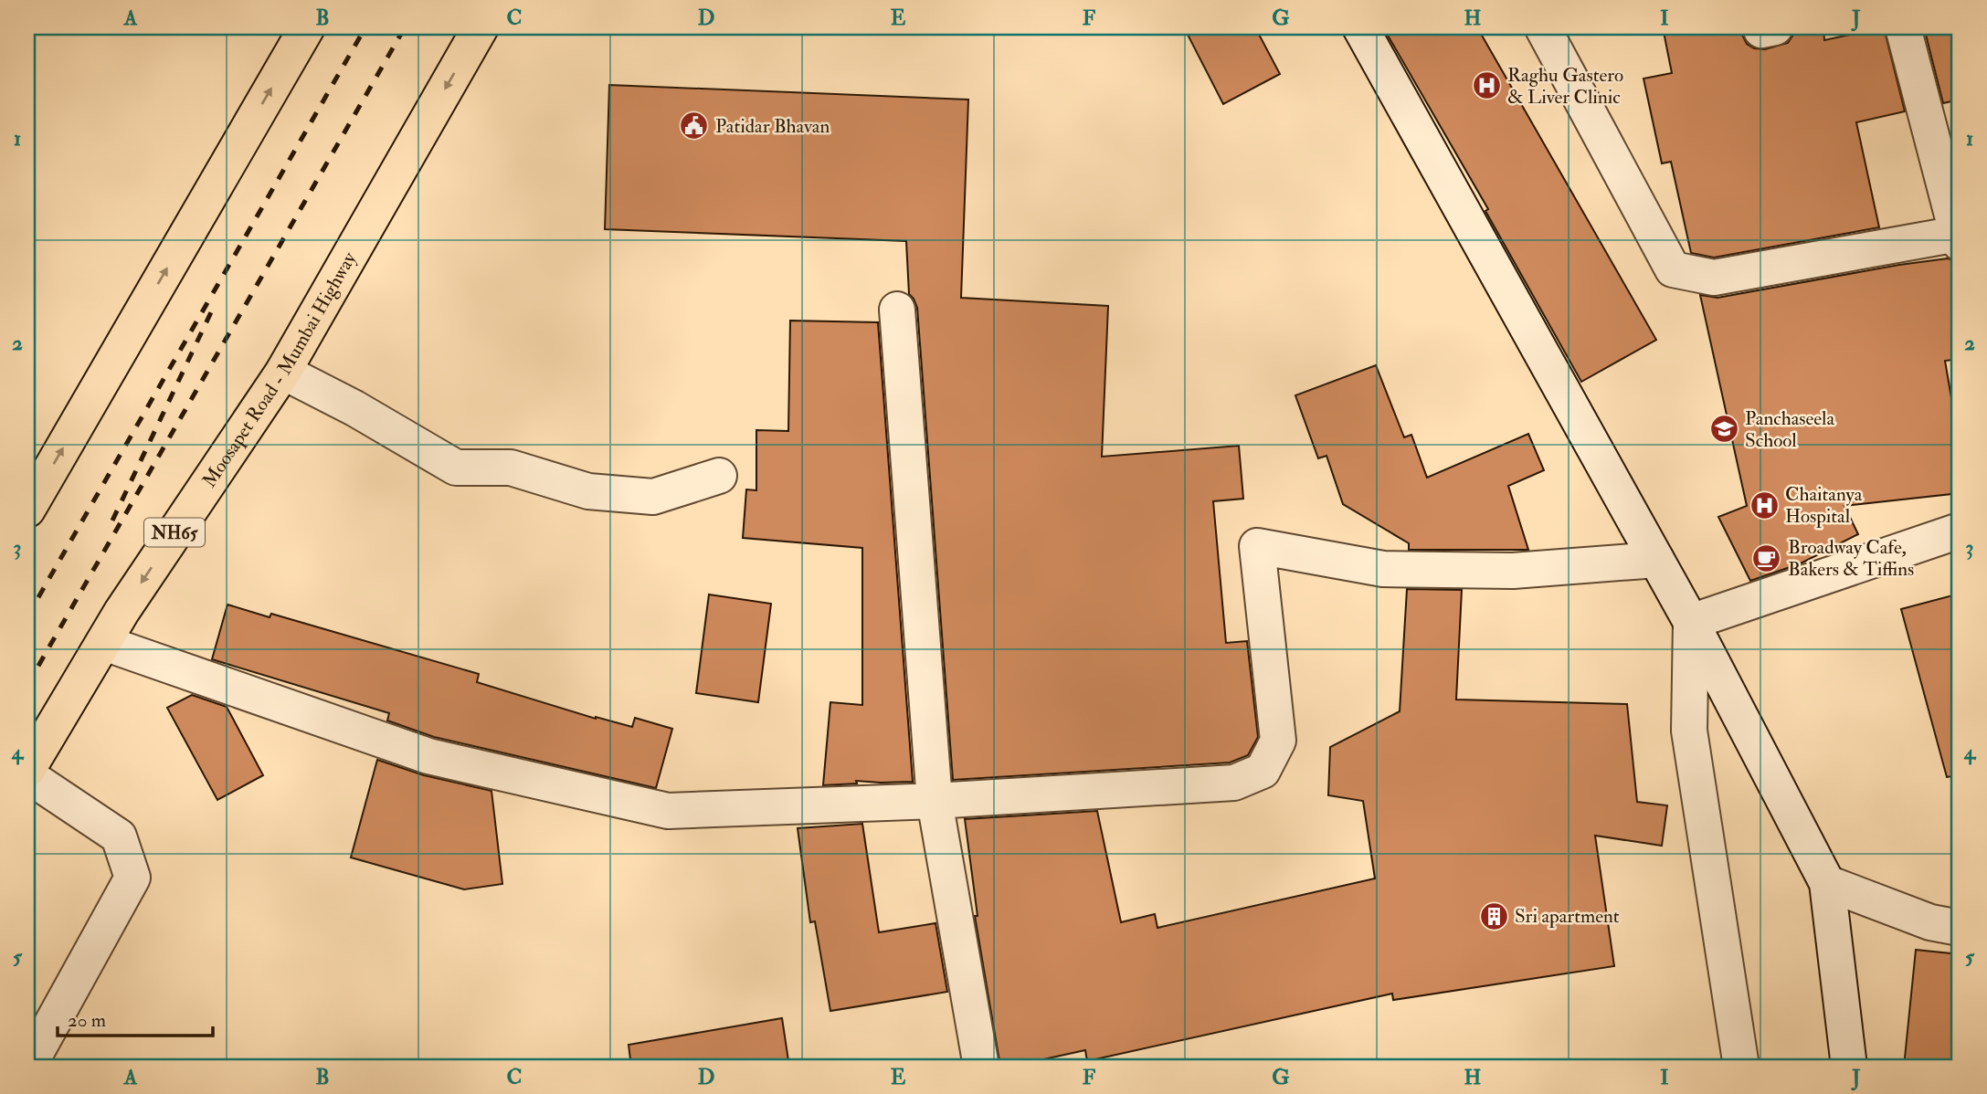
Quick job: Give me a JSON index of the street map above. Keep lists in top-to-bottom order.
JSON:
{
  "streets": {
    "highway": ["Moosapet Road - Mumbai Highway", "NH65"]
  },
  "places": {
    "hospital": ["Raghu Gastero & Liver Clinic", "Chaitanya Hospital"],
    "public building": ["Patidar Bhavan"],
    "school or university": ["Panchaseela School"],
    "cafe": ["Broadway Cafe, Bakers & Tiffins"],
    "building": ["Sri apartment"]
  },
  "scale_bar": "20 m",
  "grid": {
    "columns": [
      "A",
      "B",
      "C",
      "D",
      "E",
      "F",
      "G",
      "H",
      "I",
      "J"
    ],
    "rows": [
      "1",
      "2",
      "3",
      "4",
      "5"
    ]
  }
}
